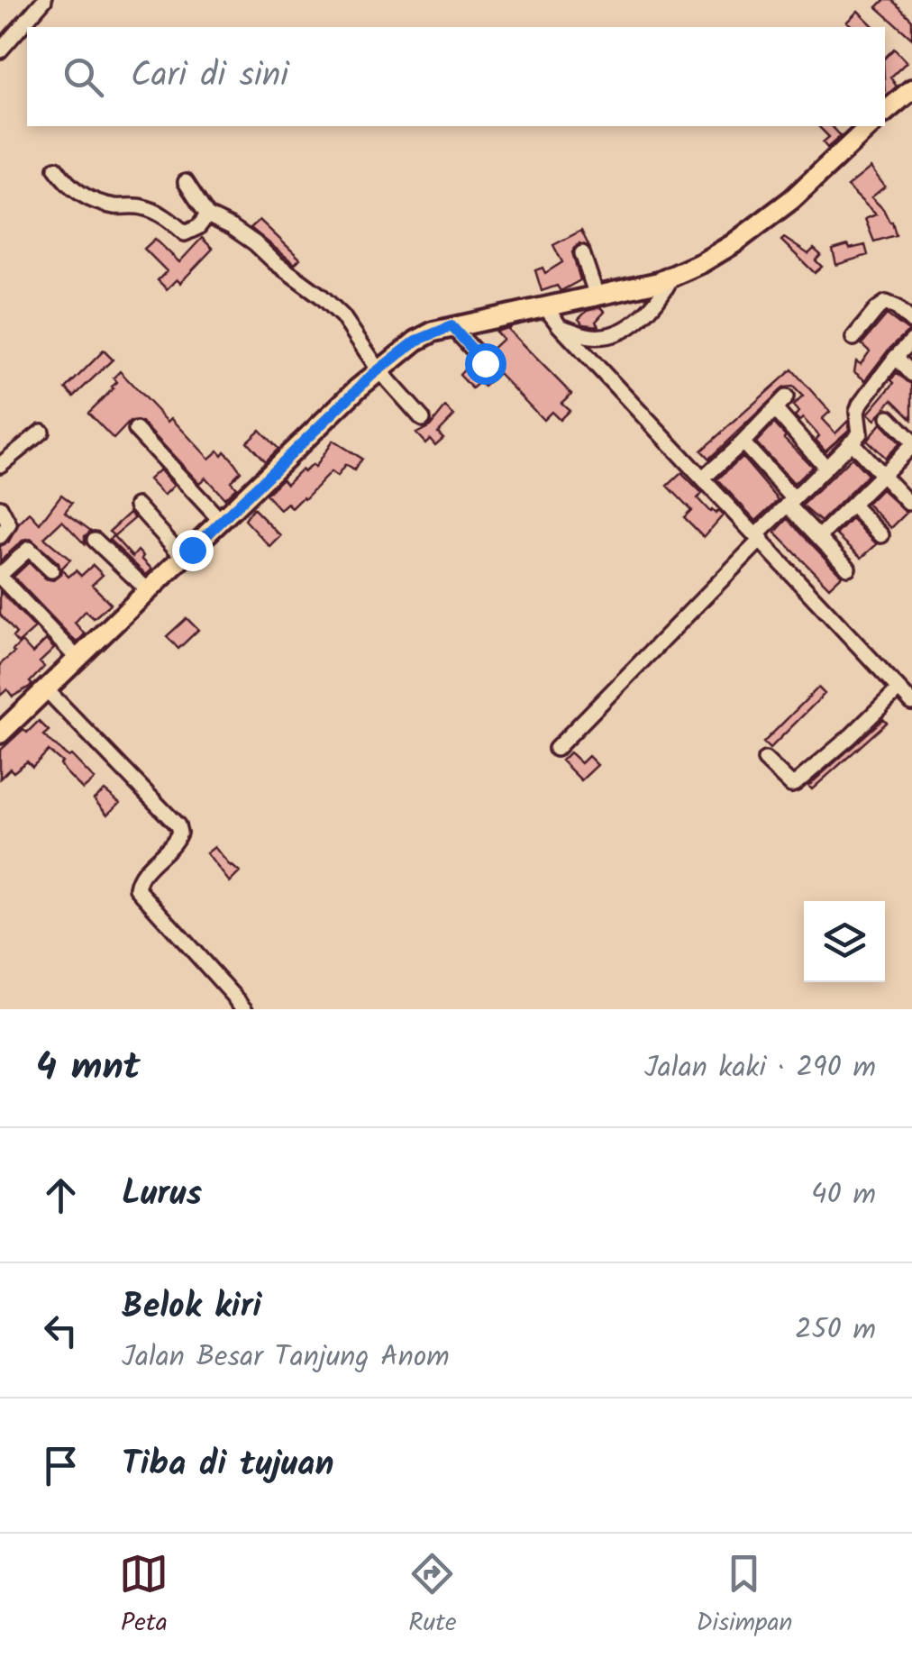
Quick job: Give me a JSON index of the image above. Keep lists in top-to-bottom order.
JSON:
{
  "page": {
    "search": "Cari di sini",
    "heading": ["4 mnt", "Jalan kaki · 290 m"],
    "list": [
      ["Lurus", "40 m"],
      ["Belok kiri", "Jalan Besar Tanjung Anom", "250 m"],
      "Tiba di tujuan"
    ],
    "nav": ["Peta", "Rute", "Disimpan"]
  }
}
